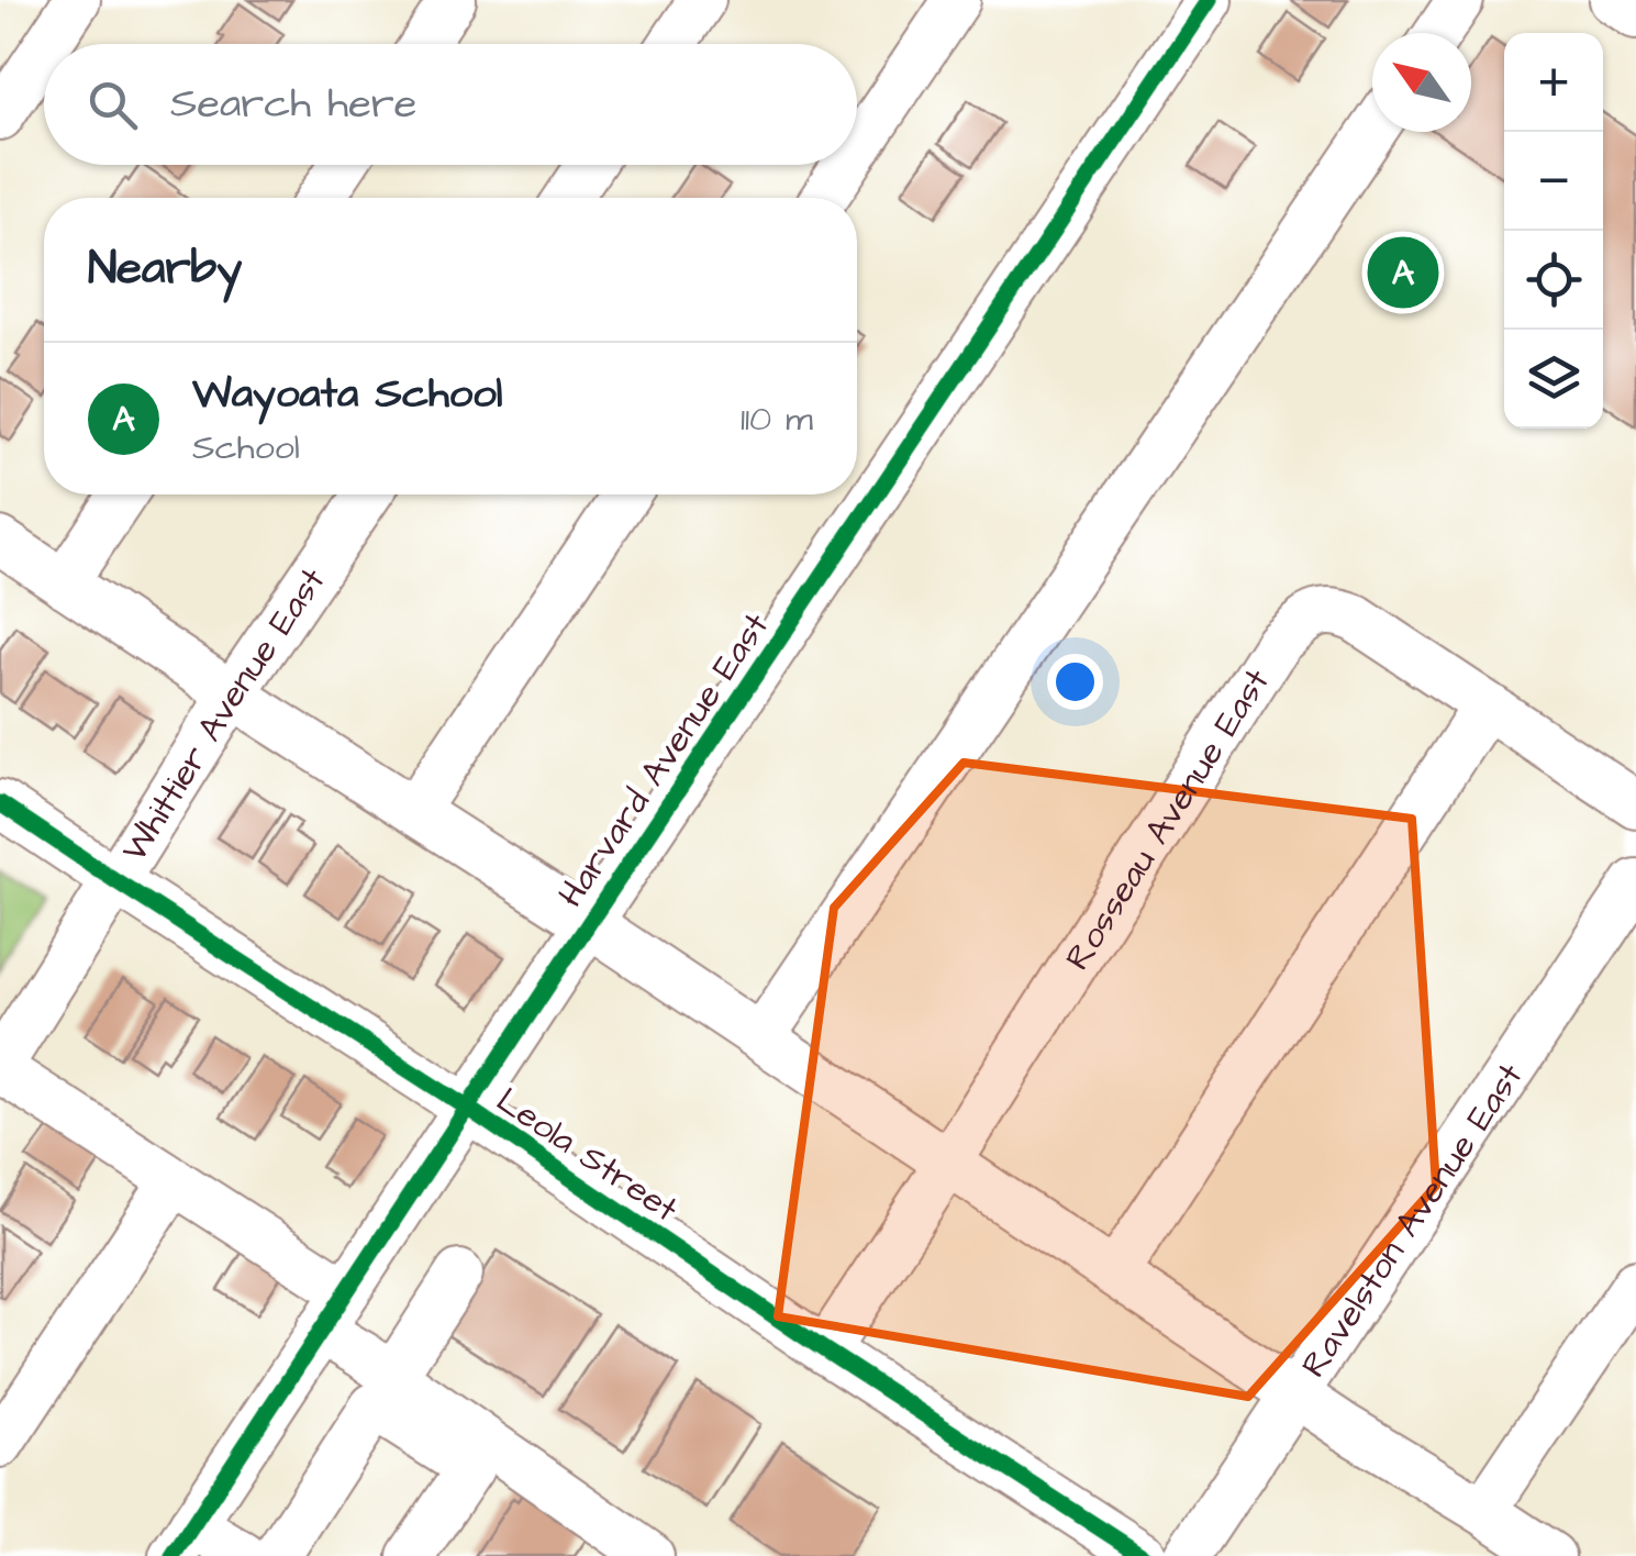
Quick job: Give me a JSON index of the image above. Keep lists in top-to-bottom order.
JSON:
{
  "streets": {
    "street": [
      "Whittier Avenue East",
      "Harvard Avenue East",
      "Rosseau Avenue East",
      "Leola Street",
      "Ravelston Avenue East"
    ]
  },
  "crossings": [
    ["Whittier Avenue East", "Leola Street"],
    ["Harvard Avenue East", "Leola Street"],
    ["Rosseau Avenue East", "Leola Street"]
  ],
  "north": "top left",
  "page": {
    "map_buttons": ["+", "−"],
    "search": "Search here",
    "heading": "Nearby",
    "pins": "A",
    "list": [
      {
        "mark": "A",
        "name": "Wayoata School",
        "note": "School",
        "value": "110 m"
      }
    ]
  }
}
